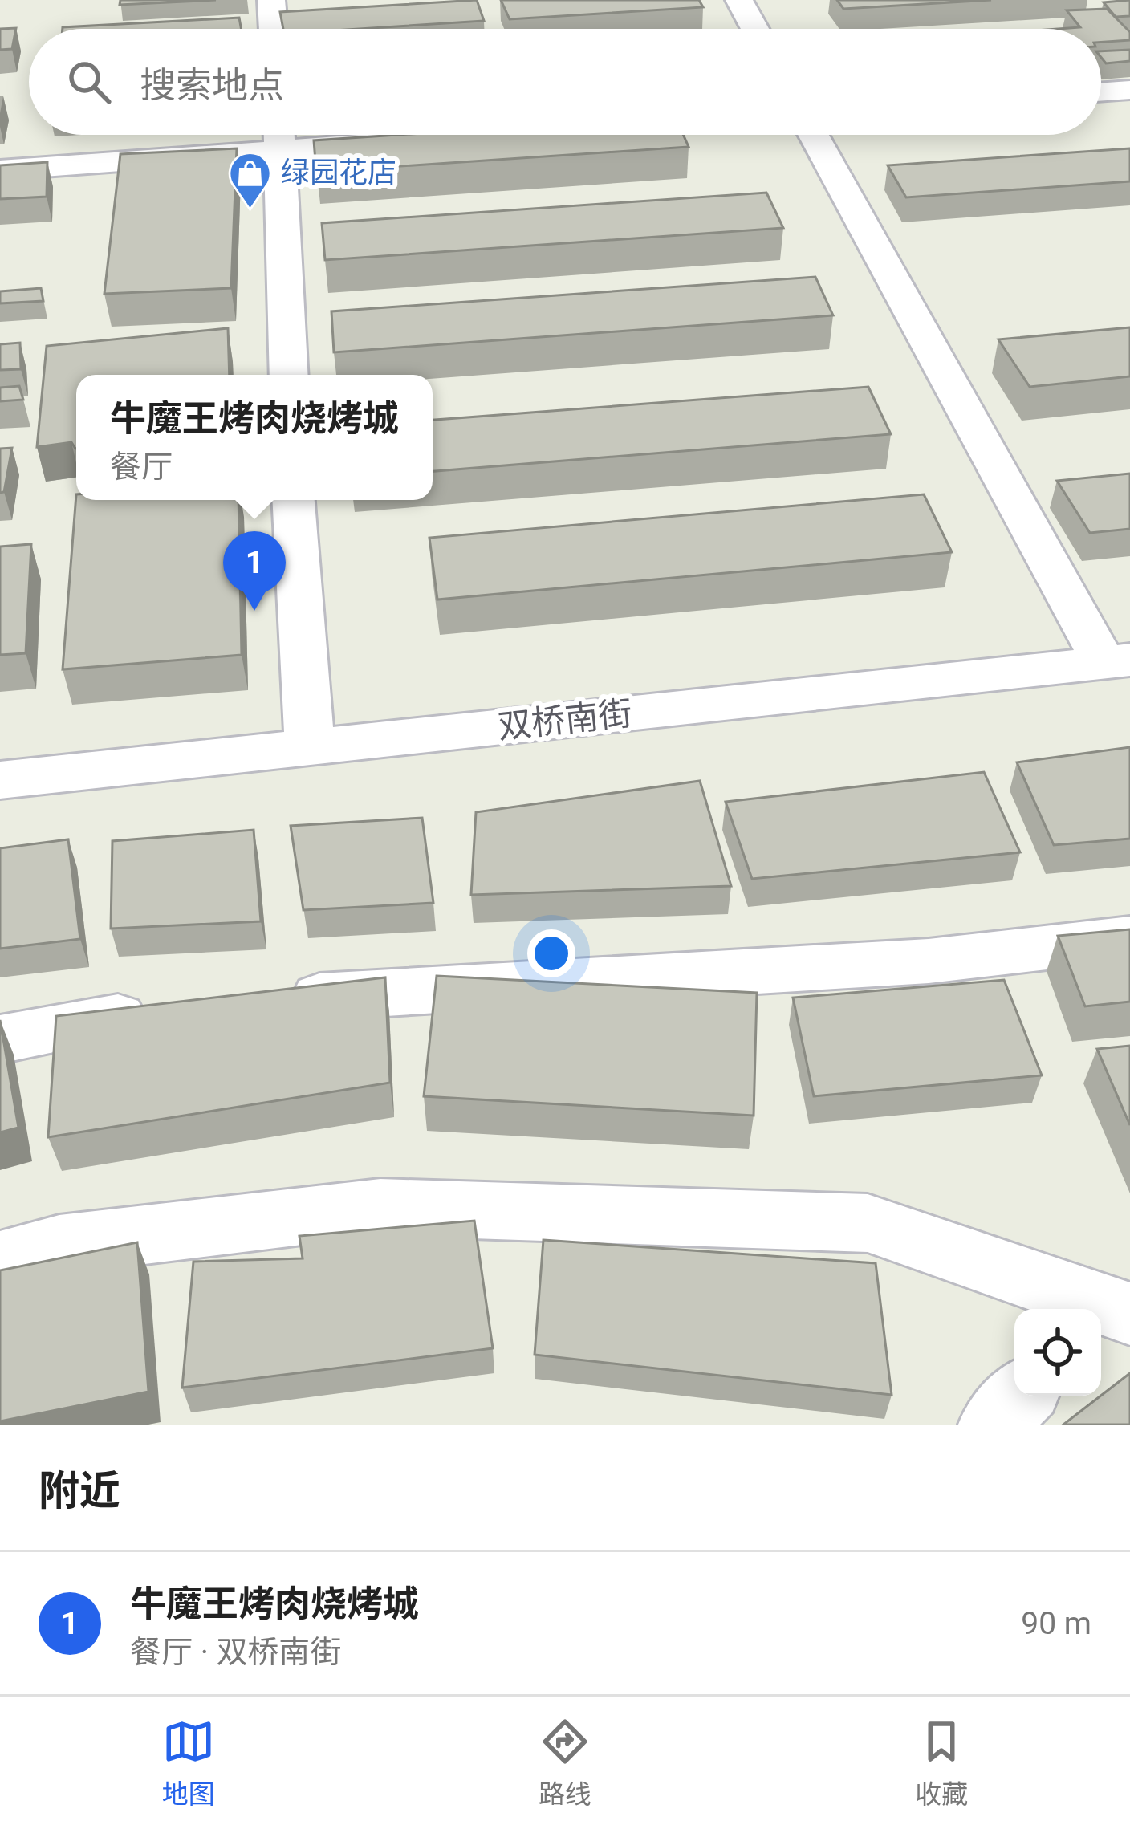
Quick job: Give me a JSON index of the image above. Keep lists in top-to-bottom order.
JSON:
{
  "streets": {
    "street": ["双桥南街"]
  },
  "places": {
    "shop": ["绿园花店"]
  },
  "page": {
    "search": "搜索地点",
    "popup": ["牛魔王烤肉烧烤城", "餐厅"],
    "pins": "1",
    "heading": "附近",
    "list": [
      {
        "mark": "1",
        "name": "牛魔王烤肉烧烤城",
        "note": "餐厅 · 双桥南街",
        "value": "90 m"
      }
    ],
    "nav": ["地图", "路线", "收藏"]
  }
}
